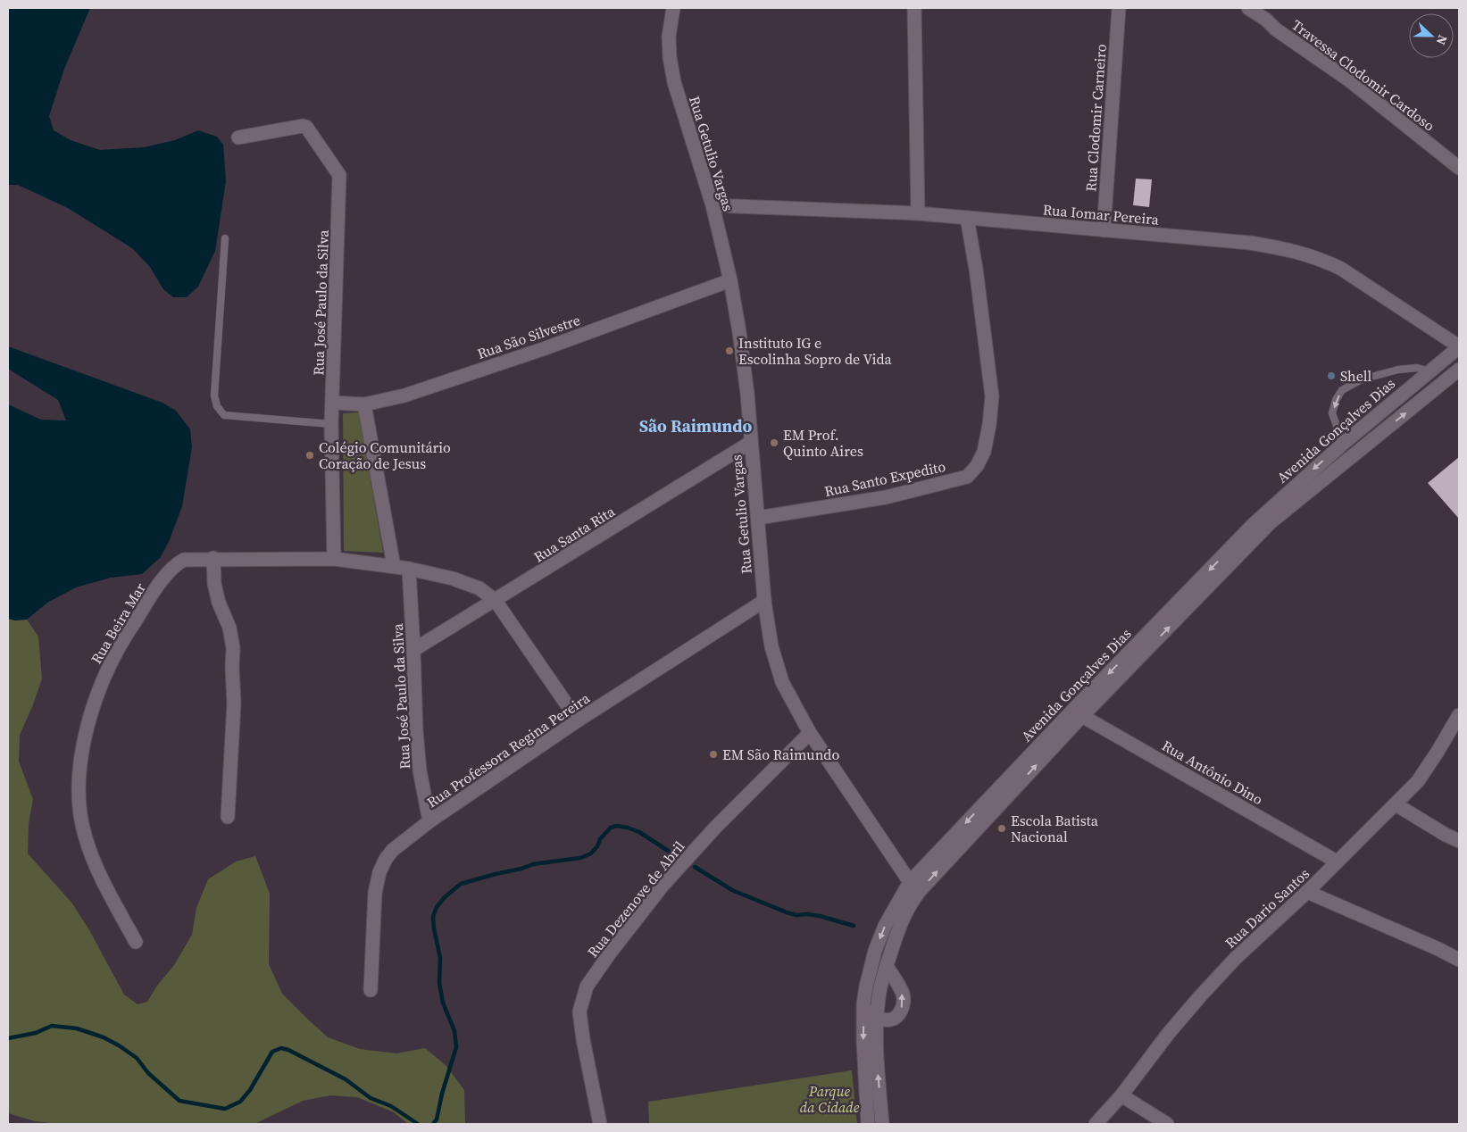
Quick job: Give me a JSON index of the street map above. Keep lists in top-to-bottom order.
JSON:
{
  "streets": {
    "street": [
      "Travessa Clodomir Cardoso",
      "Rua Clodomir Carneiro",
      "Rua Getulio Vargas",
      "Rua Iomar Pereira",
      "Rua José Paulo da Silva",
      "Rua São Silvestre",
      "Avenida Gonçalves Dias",
      "Rua Santo Expedito",
      "Rua Santa Rita",
      "Rua Beira Mar",
      "Rua Professora Regina Pereira",
      "Rua Antônio Dino",
      "Rua Dezenove de Abril",
      "Rua Dario Santos"
    ]
  },
  "crossings": [
    ["Rua Clodomir Carneiro", "Rua Iomar Pereira"],
    ["Rua Getulio Vargas", "Rua Iomar Pereira"],
    ["Rua Getulio Vargas", "Rua São Silvestre"],
    ["Rua Getulio Vargas", "Avenida Gonçalves Dias"],
    ["Rua Getulio Vargas", "Rua Santo Expedito"],
    ["Rua Getulio Vargas", "Rua Santa Rita"],
    ["Rua Getulio Vargas", "Rua Professora Regina Pereira"],
    ["Rua Getulio Vargas", "Rua Dezenove de Abril"],
    ["Rua Iomar Pereira", "Avenida Gonçalves Dias"],
    ["Rua Iomar Pereira", "Rua Santo Expedito"],
    ["Rua José Paulo da Silva", "Rua São Silvestre"],
    ["Rua José Paulo da Silva", "Rua Santa Rita"],
    ["Rua José Paulo da Silva", "Rua Professora Regina Pereira"],
    ["Avenida Gonçalves Dias", "Rua Antônio Dino"],
    ["Rua Antônio Dino", "Rua Dario Santos"]
  ],
  "districts": ["São Raimundo"],
  "parks": ["Parque da Cidade"],
  "places": [
    "Instituto IG e Escolinha Sopro de Vida",
    "Shell",
    "EM Prof. Quinto Aires",
    "Colégio Comunitário Coração de Jesus",
    "EM São Raimundo",
    "Escola Batista Nacional"
  ],
  "north": "right"
}
